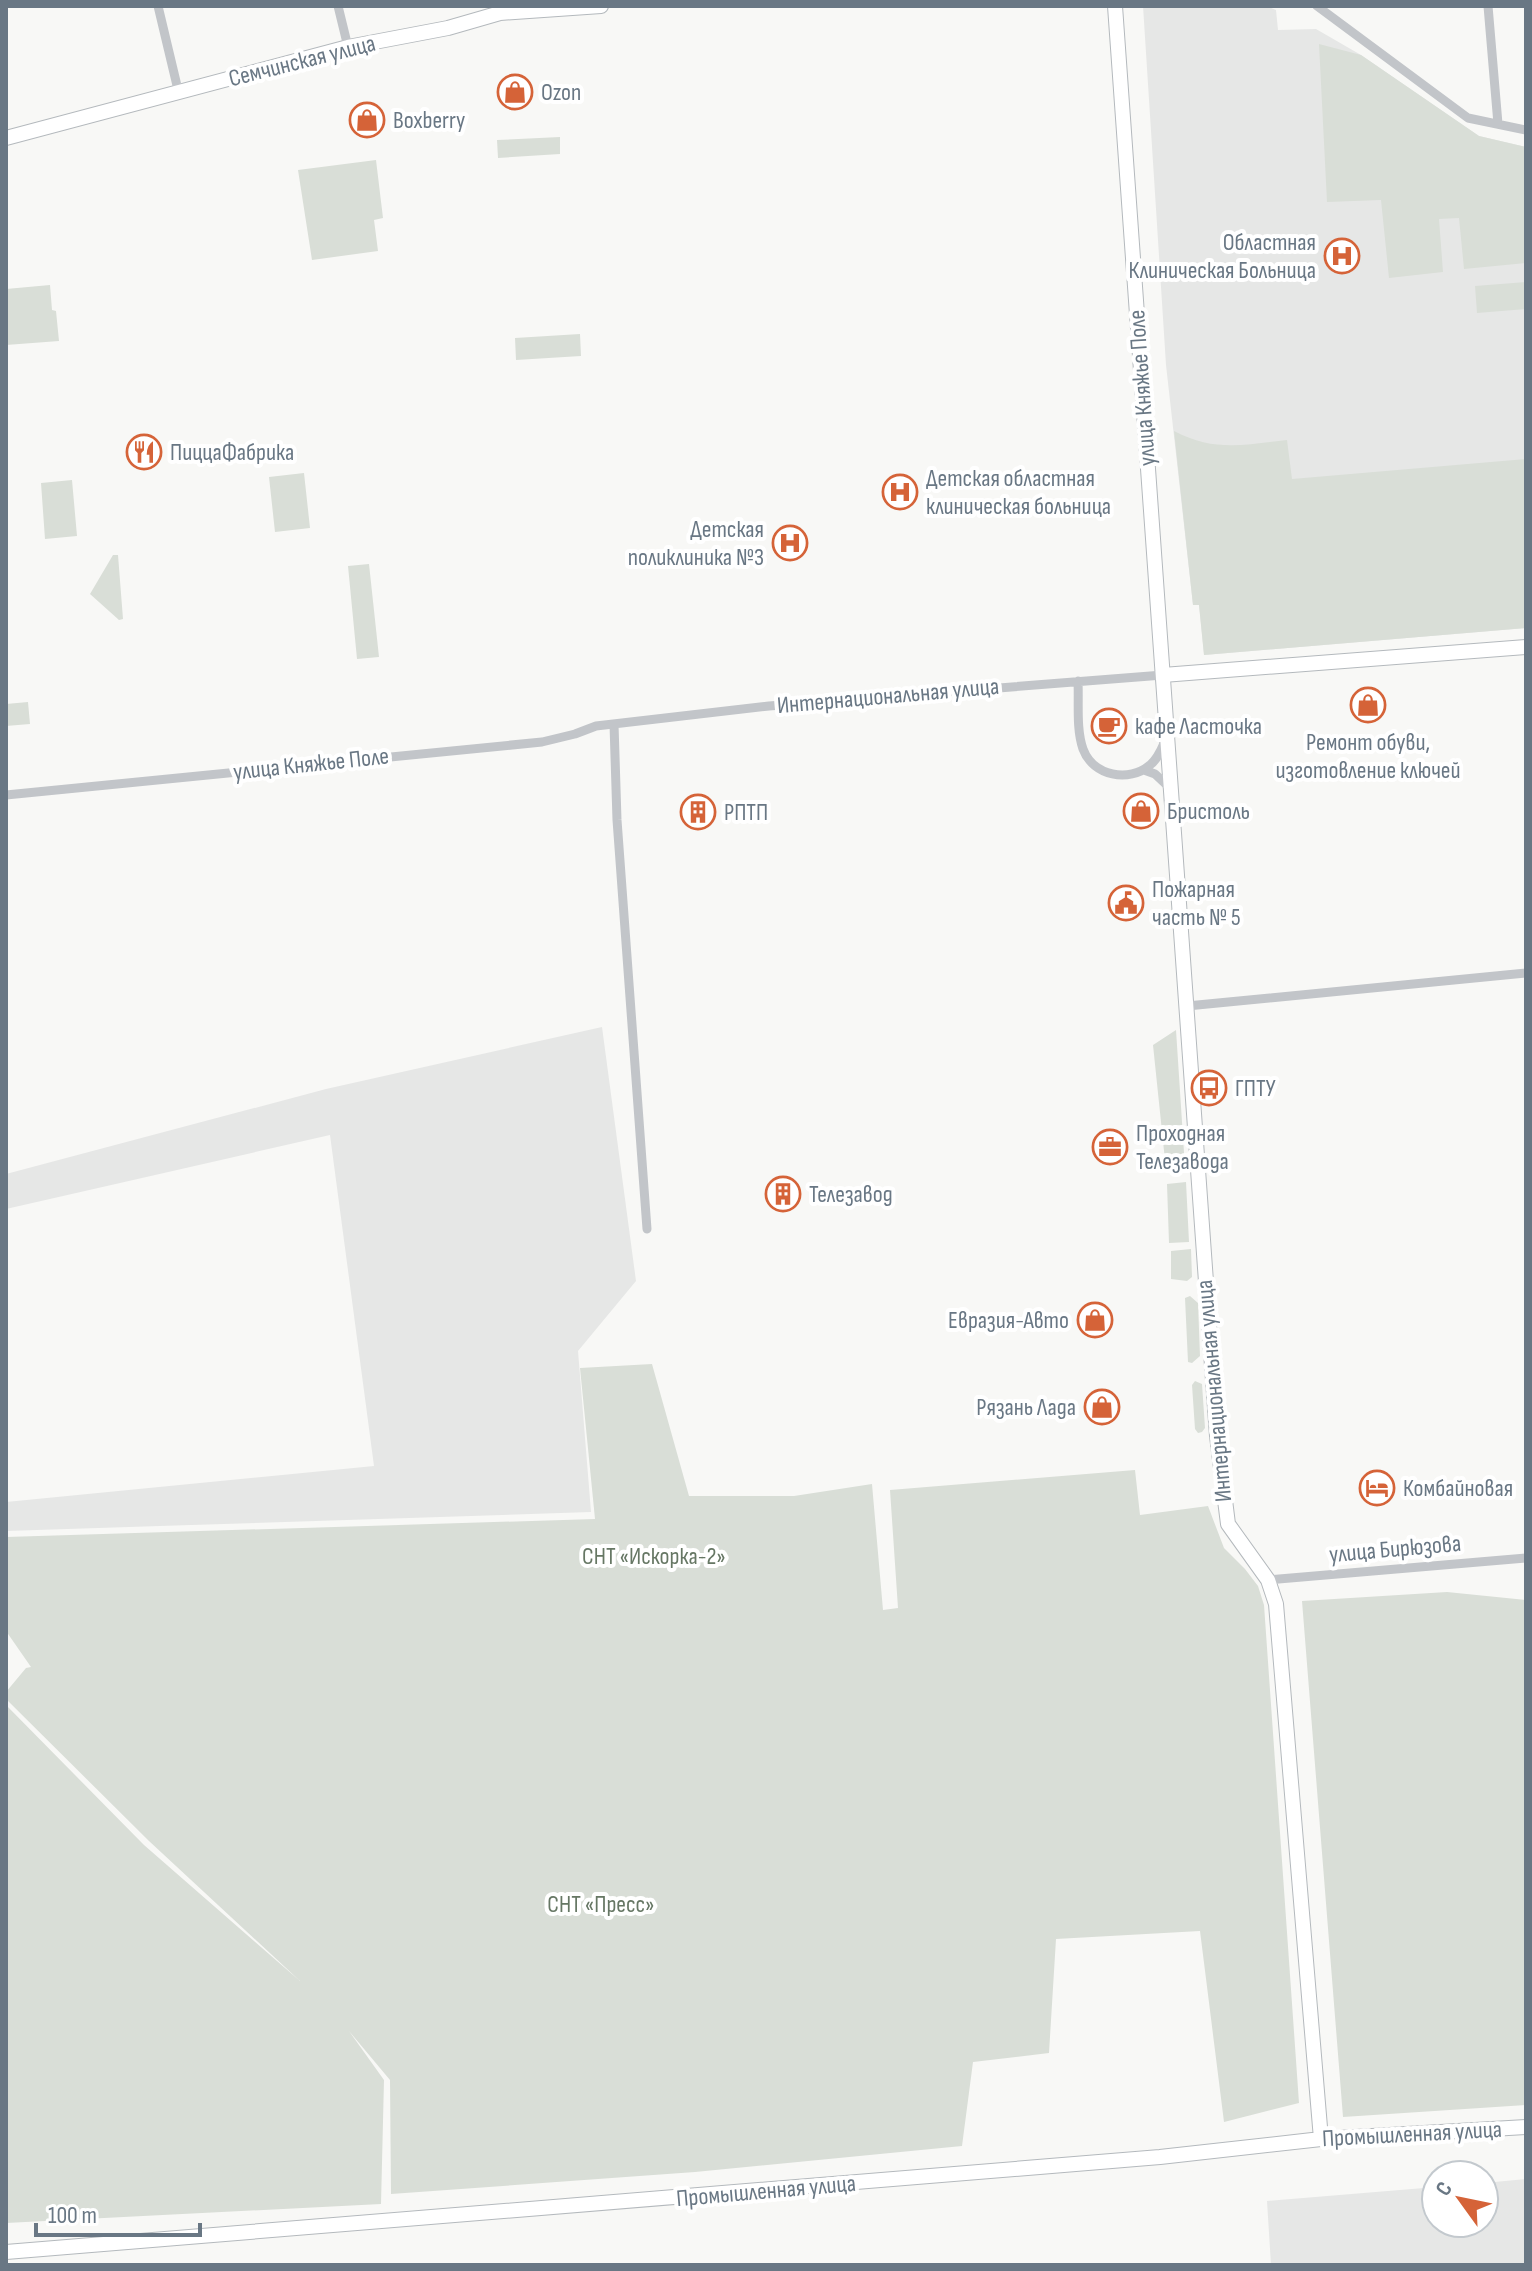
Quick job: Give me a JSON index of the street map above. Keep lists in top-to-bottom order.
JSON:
{
  "streets": {
    "street": [
      "Семчинская улица",
      "улица Княжье Поле",
      "Интернациональная улица",
      "улица Бирюзова",
      "Промышленная улица"
    ]
  },
  "crossings": [
    ["улица Княжье Поле", "Интернациональная улица"],
    ["Интернациональная улица", "улица Бирюзова"],
    ["Интернациональная улица", "Промышленная улица"]
  ],
  "parks": ["СНТ «Искорка-2»", "СНТ «Пресс»"],
  "places": {
    "shop": [
      "Ozon",
      "Boxberry",
      "Ремонт обуви, изготовление ключей",
      "Бристоль",
      "Евразия-Авто",
      "Рязань Лада"
    ],
    "hospital": ["Областная Клиническая Больница", "Детская областная клиническая больница", "Детская поликлиника №3"],
    "restaurant": ["ПиццаФабрика"],
    "cafe": ["кафе Ласточка"],
    "building": ["РПТП", "Телезавод"],
    "public building": ["Пожарная часть № 5"],
    "bus stop": ["ГПТУ"],
    "office": ["Проходная Телезавода"],
    "hotel": ["Комбайновая"]
  },
  "scale_bar": "100 m",
  "north": "top left"
}
